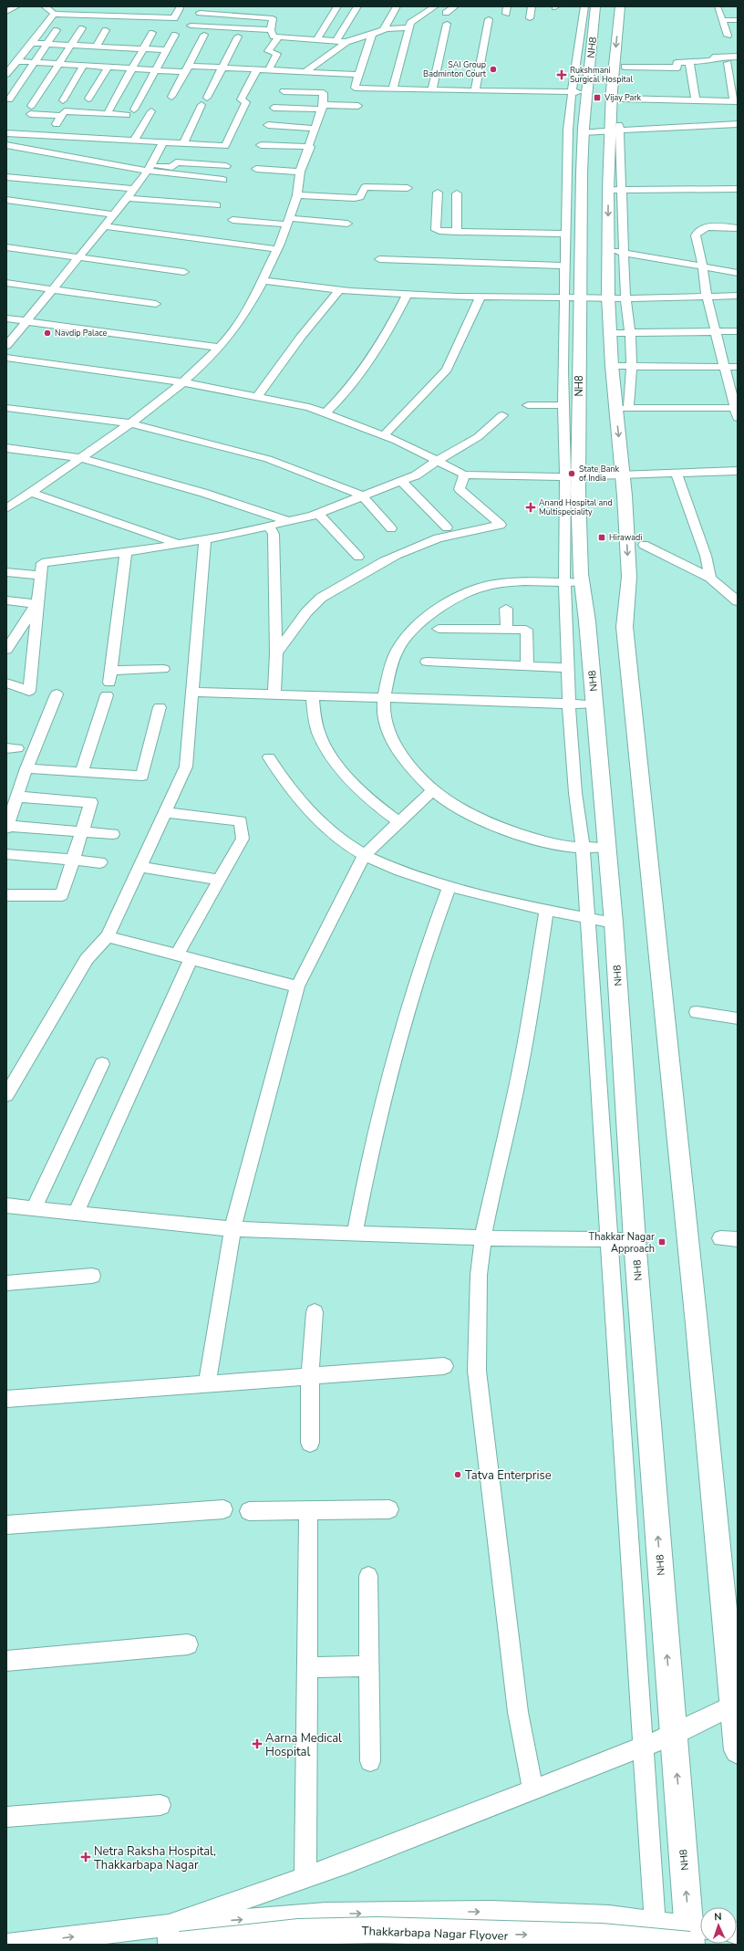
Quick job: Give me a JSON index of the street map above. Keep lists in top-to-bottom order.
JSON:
{
  "streets": {
    "main road": ["NH8", "Thakkarbapa Nagar Flyover"]
  },
  "crossings": [
    ["NH8", "Thakkarbapa Nagar Flyover"]
  ],
  "one_way": ["Thakkarbapa Nagar Flyover"],
  "places": {
    "other": [
      "SAI Group Badminton Court",
      "Navdip Palace",
      "State Bank of India",
      "Tatva Enterprise"
    ],
    "health": [
      "Rukshmani Surgical Hospital",
      "Anand Hospital and Multispeciality",
      "Aarna Medical Hospital",
      "Netra Raksha Hospital, Thakkarbapa Nagar"
    ],
    "transit": ["Vijay Park", "Hirawadi", "Thakkar Nagar Approach"]
  },
  "north": "top"
}
